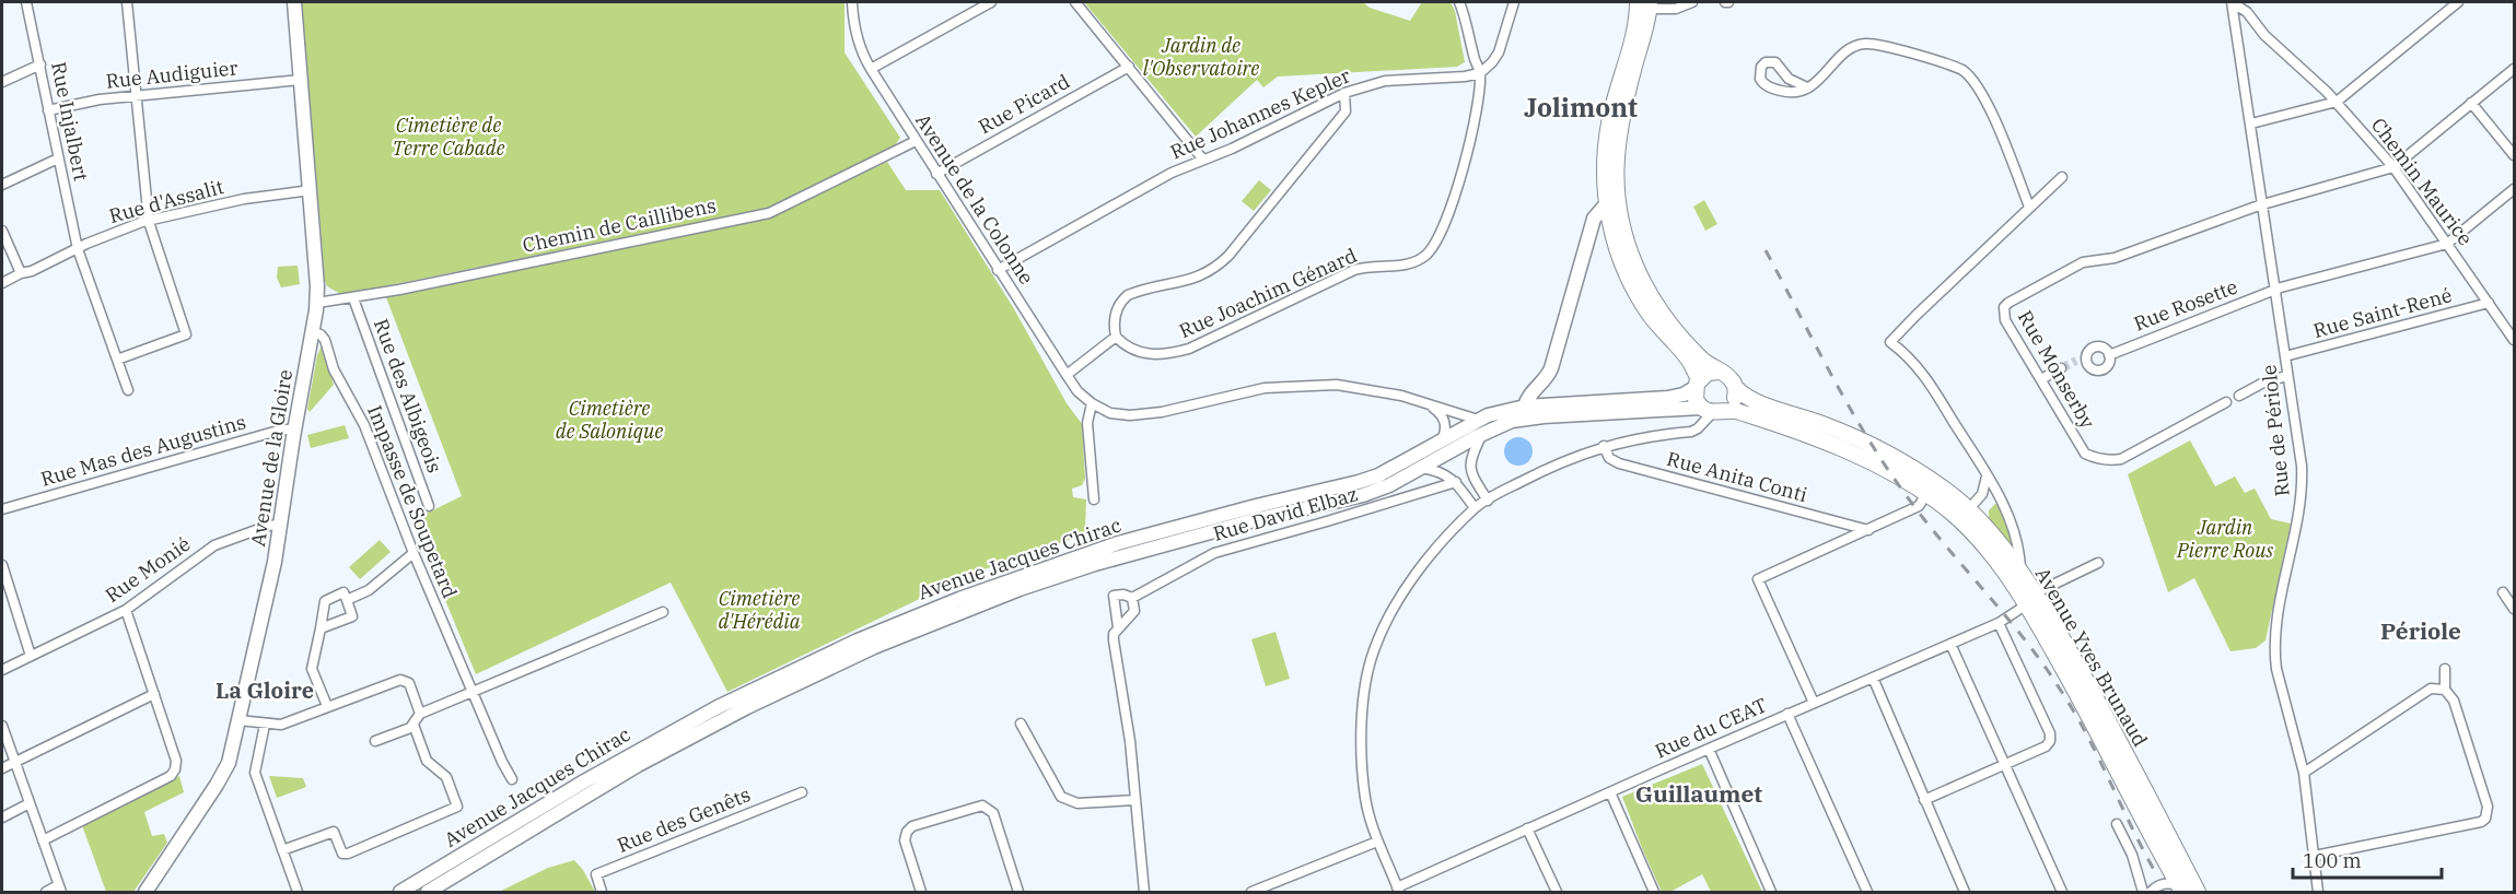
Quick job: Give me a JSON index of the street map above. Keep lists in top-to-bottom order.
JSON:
{
  "streets": {
    "main road": ["Avenue de la Gloire", "Avenue Jacques Chirac", "Avenue Yves Brunaud"],
    "street": [
      "Rue Audiguier",
      "Rue Picard",
      "Rue Johannes Kepler",
      "Rue Injalbert",
      "Chemin Maurice",
      "Avenue de la Colonne",
      "Rue d'Assalit",
      "Chemin de Caillibens",
      "Rue Joachim Génard",
      "Rue Rosette",
      "Rue Saint-René",
      "Rue Monserby",
      "Rue des Albigeois",
      "Rue de Périole",
      "Rue Mas des Augustins",
      "Rue Anita Conti",
      "Impasse de Soupetard",
      "Rue David Elbaz",
      "Rue Monié",
      "Rue du CEAT",
      "Rue des Genêts"
    ]
  },
  "crossings": [
    ["Rue Audiguier", "Rue Injalbert"],
    ["Rue Audiguier", "Avenue de la Gloire"],
    ["Rue Picard", "Avenue de la Colonne"],
    ["Rue Johannes Kepler", "Avenue de la Colonne"],
    ["Rue Johannes Kepler", "Rue Joachim Génard"],
    ["Rue Injalbert", "Rue d'Assalit"],
    ["Chemin Maurice", "Rue Rosette"],
    ["Chemin Maurice", "Rue Saint-René"],
    ["Chemin Maurice", "Rue de Périole"],
    ["Avenue de la Colonne", "Chemin de Caillibens"],
    ["Rue d'Assalit", "Avenue de la Gloire"],
    ["Chemin de Caillibens", "Rue des Albigeois"],
    ["Chemin de Caillibens", "Avenue de la Gloire"],
    ["Rue Rosette", "Rue de Périole"],
    ["Rue Saint-René", "Rue de Périole"],
    ["Rue Monserby", "Rue de Périole"],
    ["Rue Mas des Augustins", "Avenue de la Gloire"],
    ["Avenue de la Gloire", "Impasse de Soupetard"],
    ["Avenue de la Gloire", "Rue Monié"],
    ["Avenue Jacques Chirac", "Avenue Yves Brunaud"],
    ["Avenue Yves Brunaud", "Rue du CEAT"]
  ],
  "districts": [
    "Jolimont",
    "Périole",
    "La Gloire",
    "Guillaumet"
  ],
  "parks": [
    "Jardin de l'Observatoire",
    "Cimetière de Terre Cabade",
    "Cimetière de Salonique",
    "Jardin Pierre Rous",
    "Cimetière d'Hérédia"
  ],
  "scale_bar": "100 m"
}
